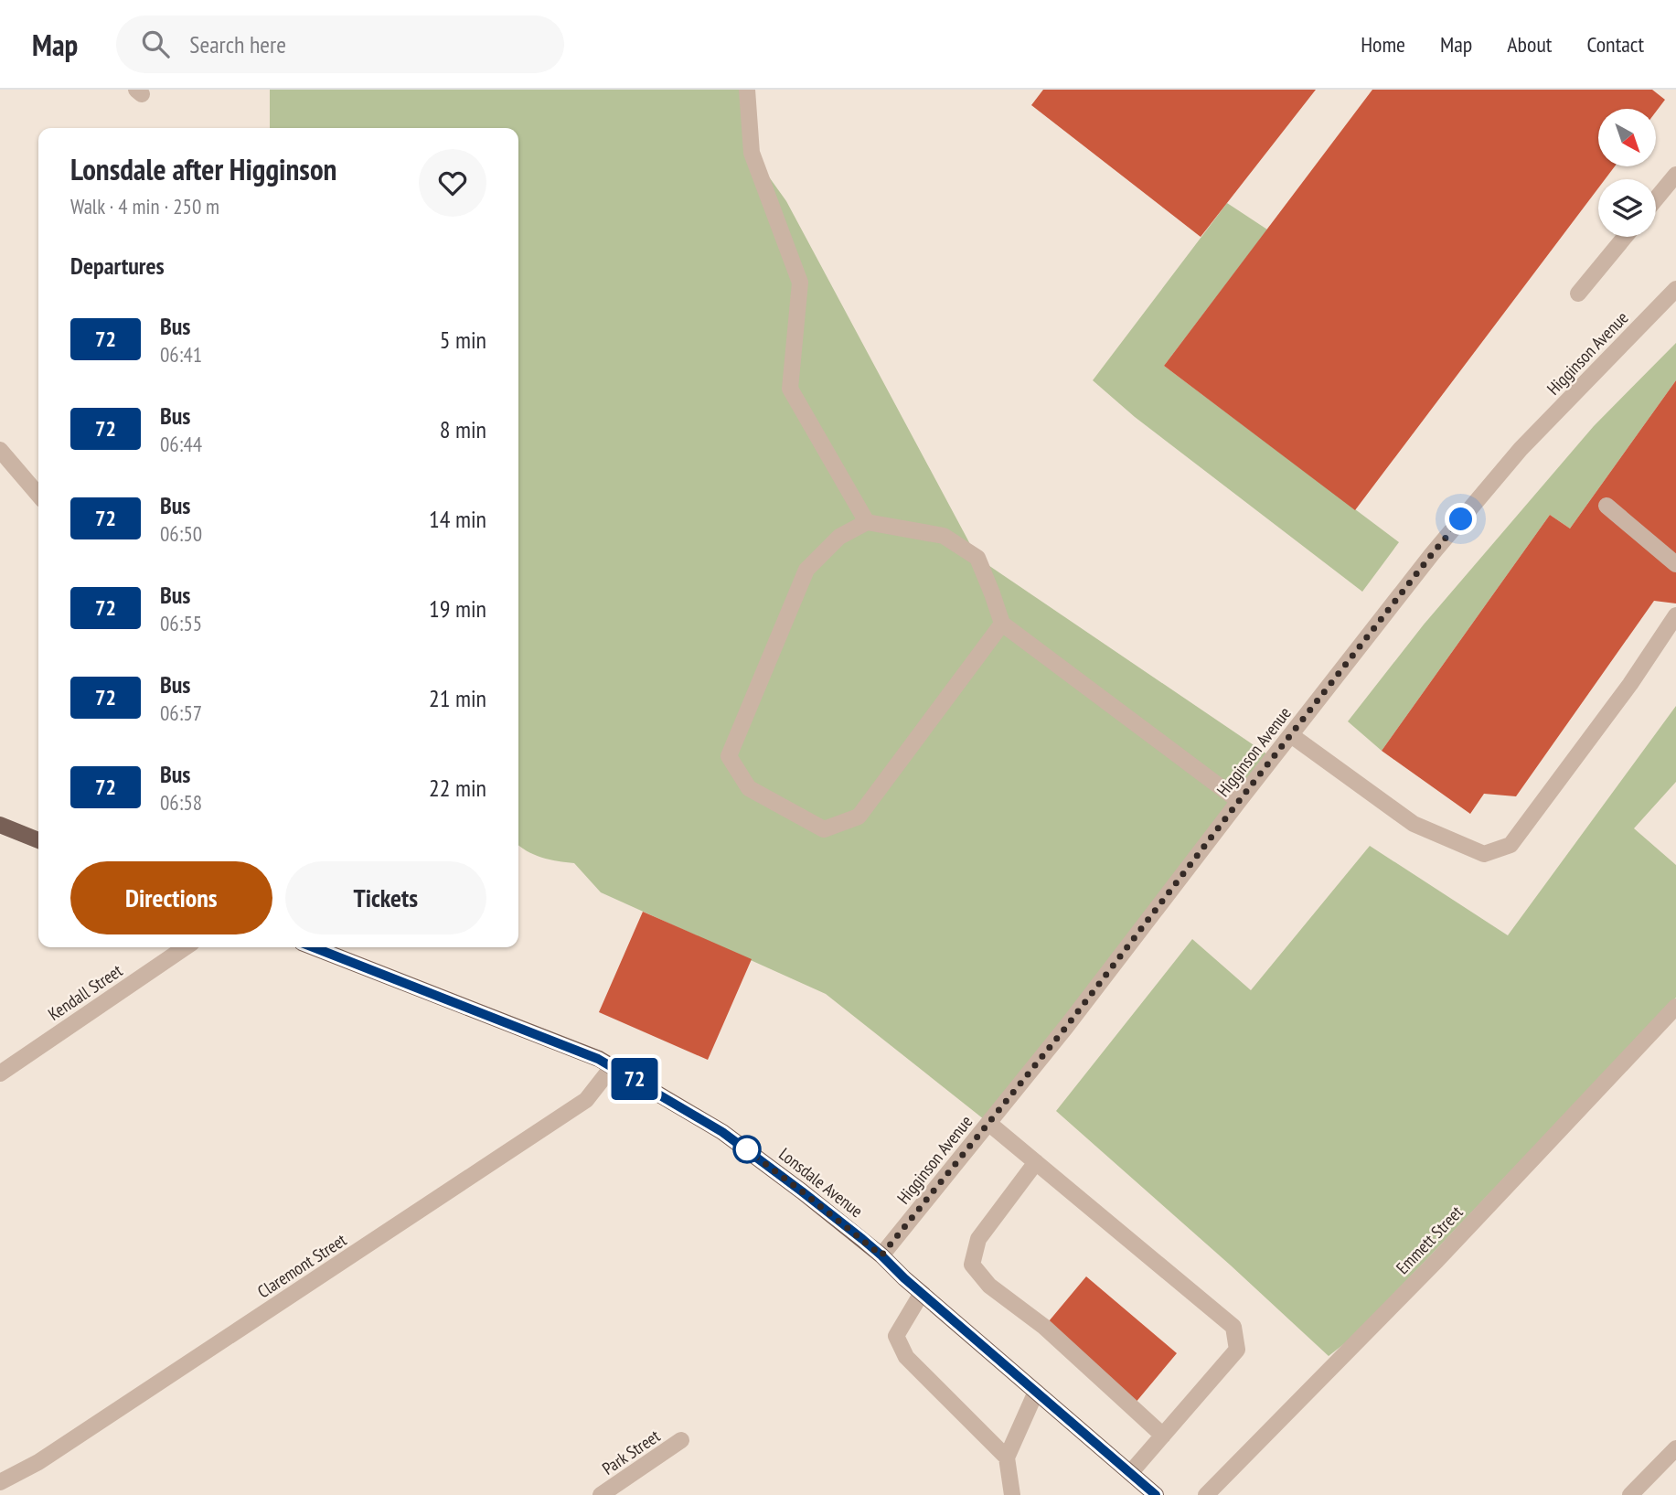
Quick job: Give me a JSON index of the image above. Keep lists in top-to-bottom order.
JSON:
{
  "streets": {
    "main road": ["Lonsdale Avenue"],
    "street": [
      "Higginson Avenue",
      "Kendall Street",
      "Emmett Street",
      "Claremont Street",
      "Park Street"
    ]
  },
  "crossings": [
    ["Higginson Avenue", "Lonsdale Avenue"],
    ["Lonsdale Avenue", "Claremont Street"]
  ],
  "lines": ["bus line 72"],
  "north": "bottom right",
  "page": {
    "header": "Map",
    "search": "Search here",
    "nav": [
      "Home",
      "Map",
      "About",
      "Contact"
    ],
    "on_map": "72",
    "heading": [
      ["Lonsdale after Higginson", "Walk · 4 min · 250 m"],
      "Departures"
    ],
    "list": [
      {
        "mark": "72",
        "name": "Bus",
        "note": "06:41",
        "value": "5 min"
      },
      {
        "mark": "72",
        "name": "Bus",
        "note": "06:44",
        "value": "8 min"
      },
      {
        "mark": "72",
        "name": "Bus",
        "note": "06:50",
        "value": "14 min"
      },
      {
        "mark": "72",
        "name": "Bus",
        "note": "06:55",
        "value": "19 min"
      },
      {
        "mark": "72",
        "name": "Bus",
        "note": "06:57",
        "value": "21 min"
      },
      {
        "mark": "72",
        "name": "Bus",
        "note": "06:58",
        "value": "22 min"
      }
    ],
    "buttons": ["Directions", "Tickets"]
  }
}
